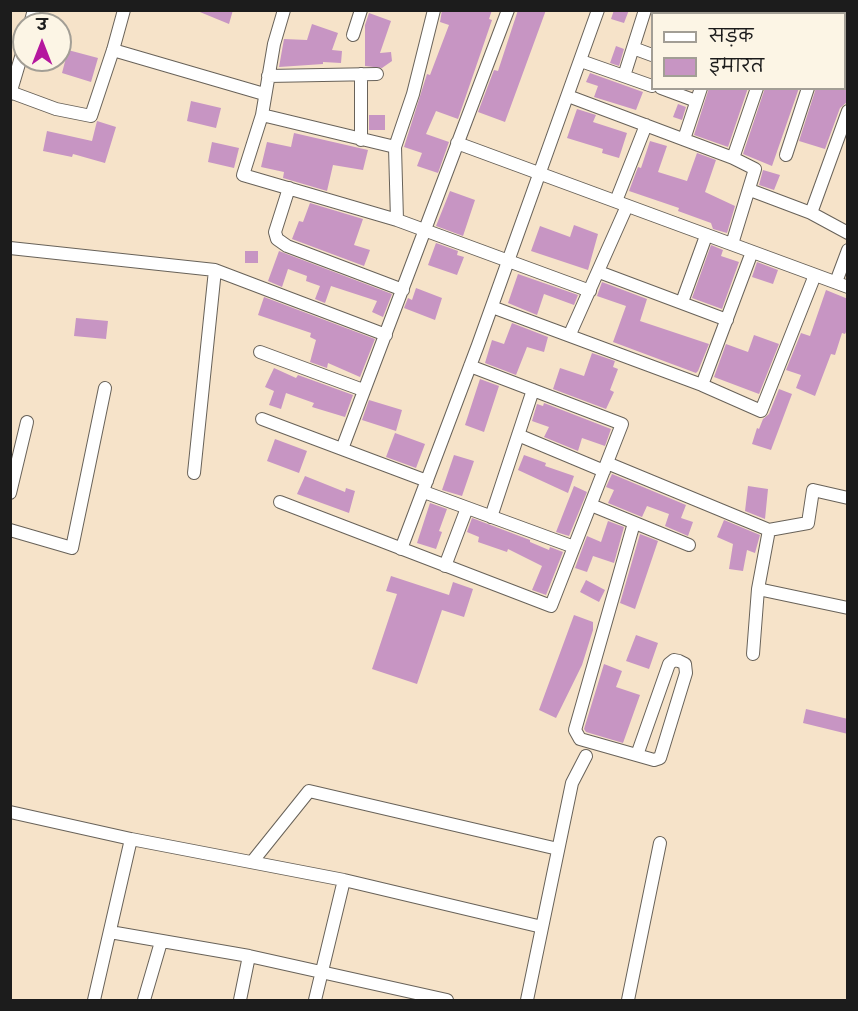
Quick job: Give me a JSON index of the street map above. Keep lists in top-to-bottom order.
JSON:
{
  "legend": ["सड़क", "इमारत"],
  "north": "top"
}
